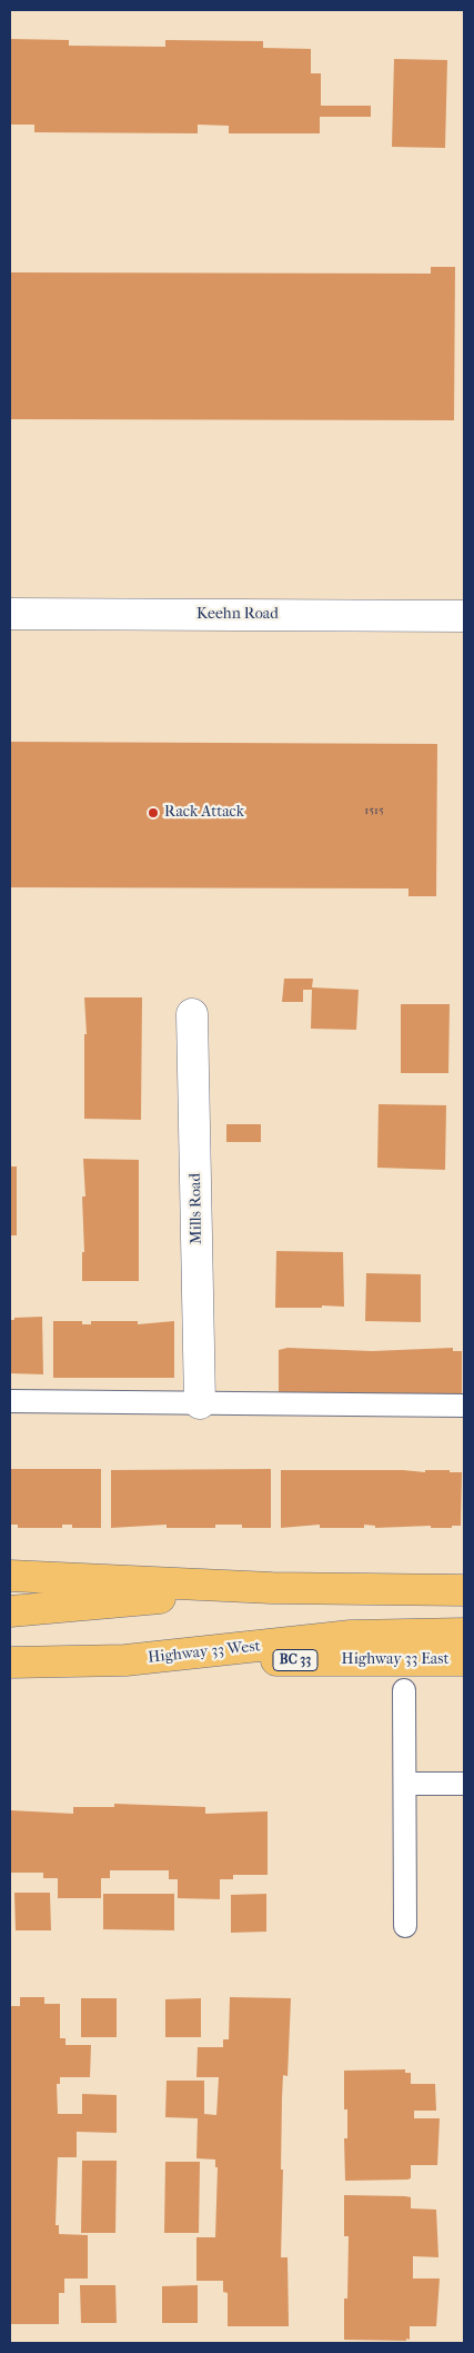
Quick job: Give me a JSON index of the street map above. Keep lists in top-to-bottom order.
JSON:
{
  "streets": {
    "main road": ["Highway 33 West", "BC 33", "Highway 33 East"],
    "street": ["Keehn Road", "Mills Road"]
  },
  "crossings": [
    ["Highway 33 West", "Highway 33 East"]
  ],
  "places": ["Rack Attack"],
  "house_numbers": ["1515"]
}
